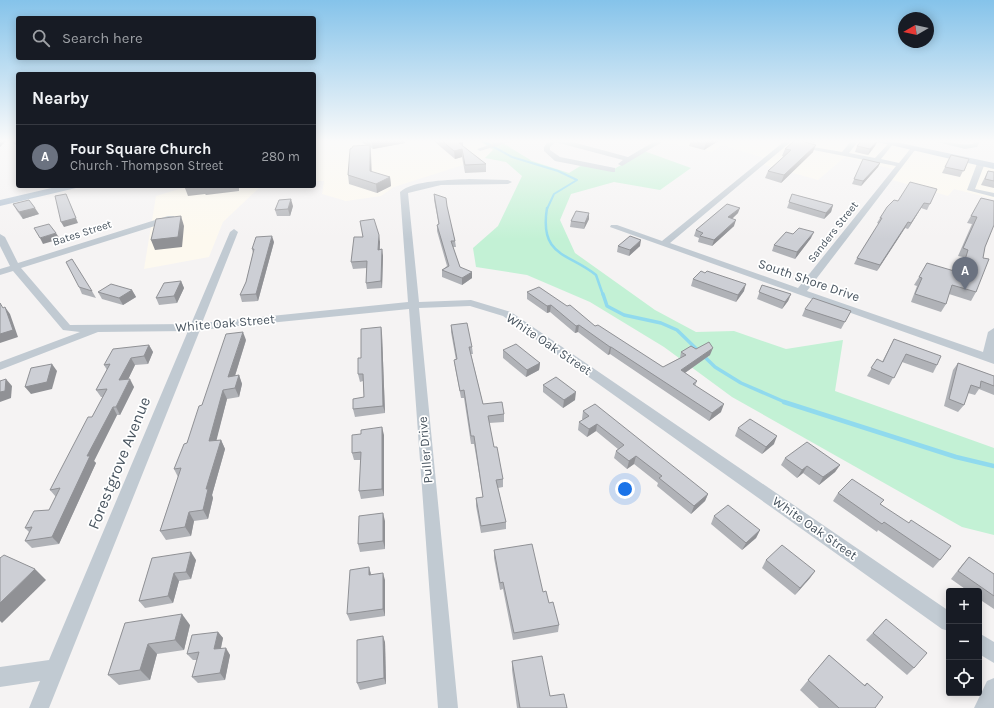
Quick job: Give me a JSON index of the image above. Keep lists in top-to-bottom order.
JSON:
{
  "streets": {
    "street": [
      "Sanders Street",
      "Bates Street",
      "South Shore Drive",
      "White Oak Street",
      "Puller Drive",
      "Forestgrove Avenue"
    ]
  },
  "crossings": [
    ["Sanders Street", "South Shore Drive"],
    ["Bates Street", "White Oak Street"],
    ["White Oak Street", "Puller Drive"],
    ["White Oak Street", "Forestgrove Avenue"]
  ],
  "north": "left",
  "page": {
    "search": "Search here",
    "heading": "Nearby",
    "list": [
      {
        "mark": "A",
        "name": "Four Square Church",
        "note": "Church · Thompson Street",
        "value": "280 m"
      }
    ],
    "pins": "A",
    "map_buttons": ["+", "−"]
  }
}
